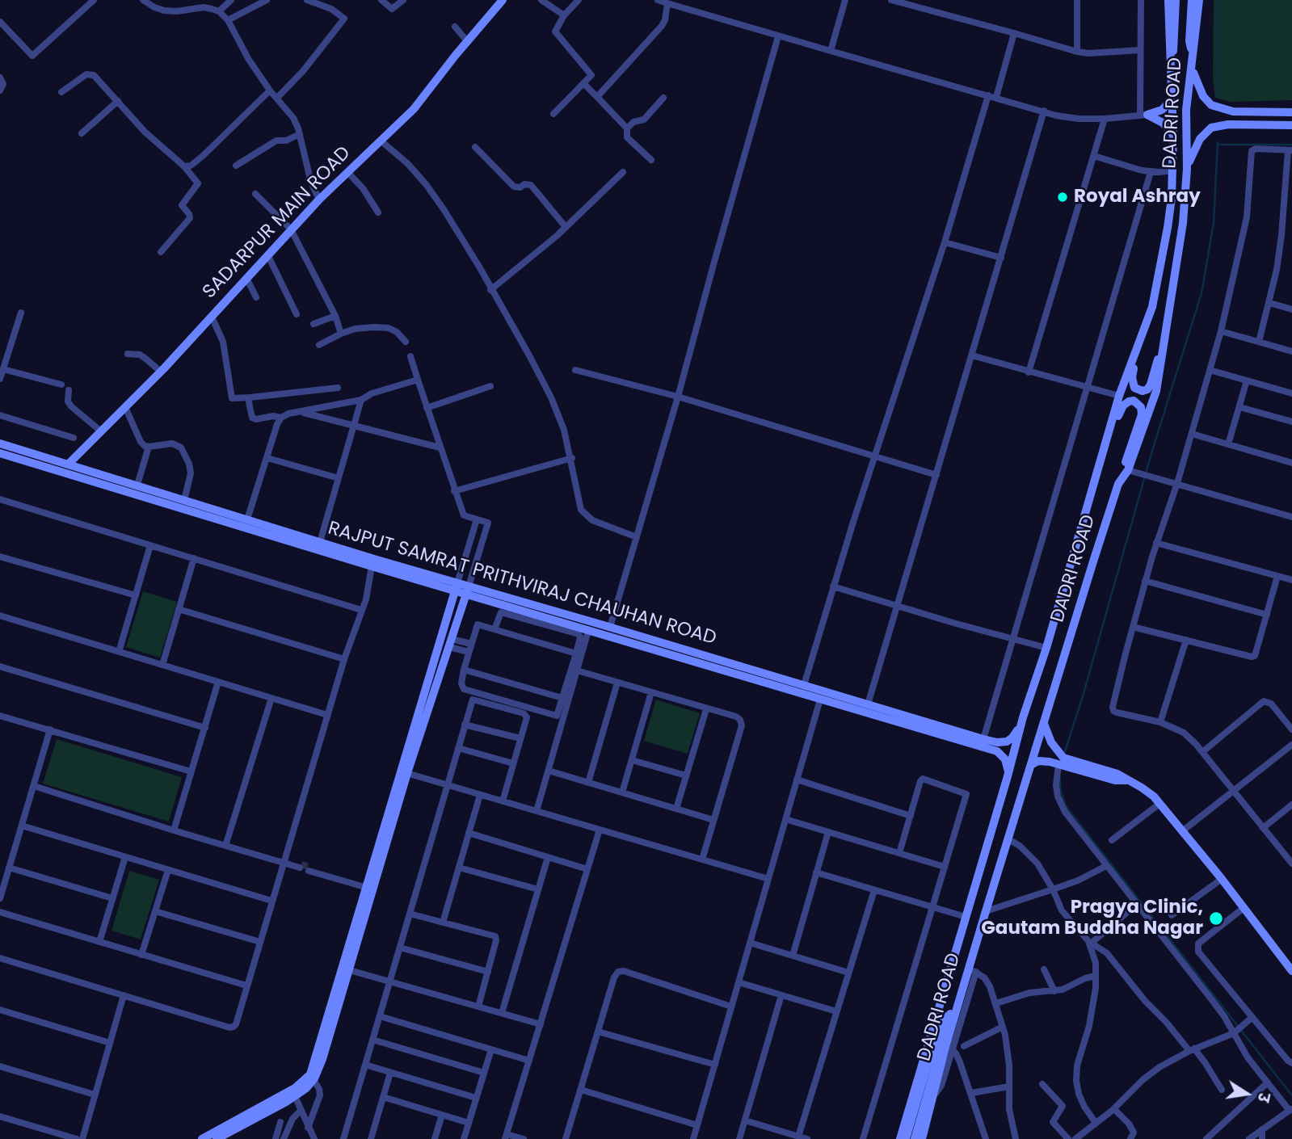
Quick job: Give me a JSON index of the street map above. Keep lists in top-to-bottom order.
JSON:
{
  "streets": {
    "street": ["DADRI ROAD", "SADARPUR MAIN ROAD", "RAJPUT SAMRAT PRITHVIRAJ CHAUHAN ROAD"]
  },
  "crossings": [
    ["DADRI ROAD", "RAJPUT SAMRAT PRITHVIRAJ CHAUHAN ROAD"],
    ["SADARPUR MAIN ROAD", "RAJPUT SAMRAT PRITHVIRAJ CHAUHAN ROAD"]
  ],
  "places": ["Royal Ashray", "Pragya Clinic, Gautam Buddha Nagar"],
  "north": "right"
}
